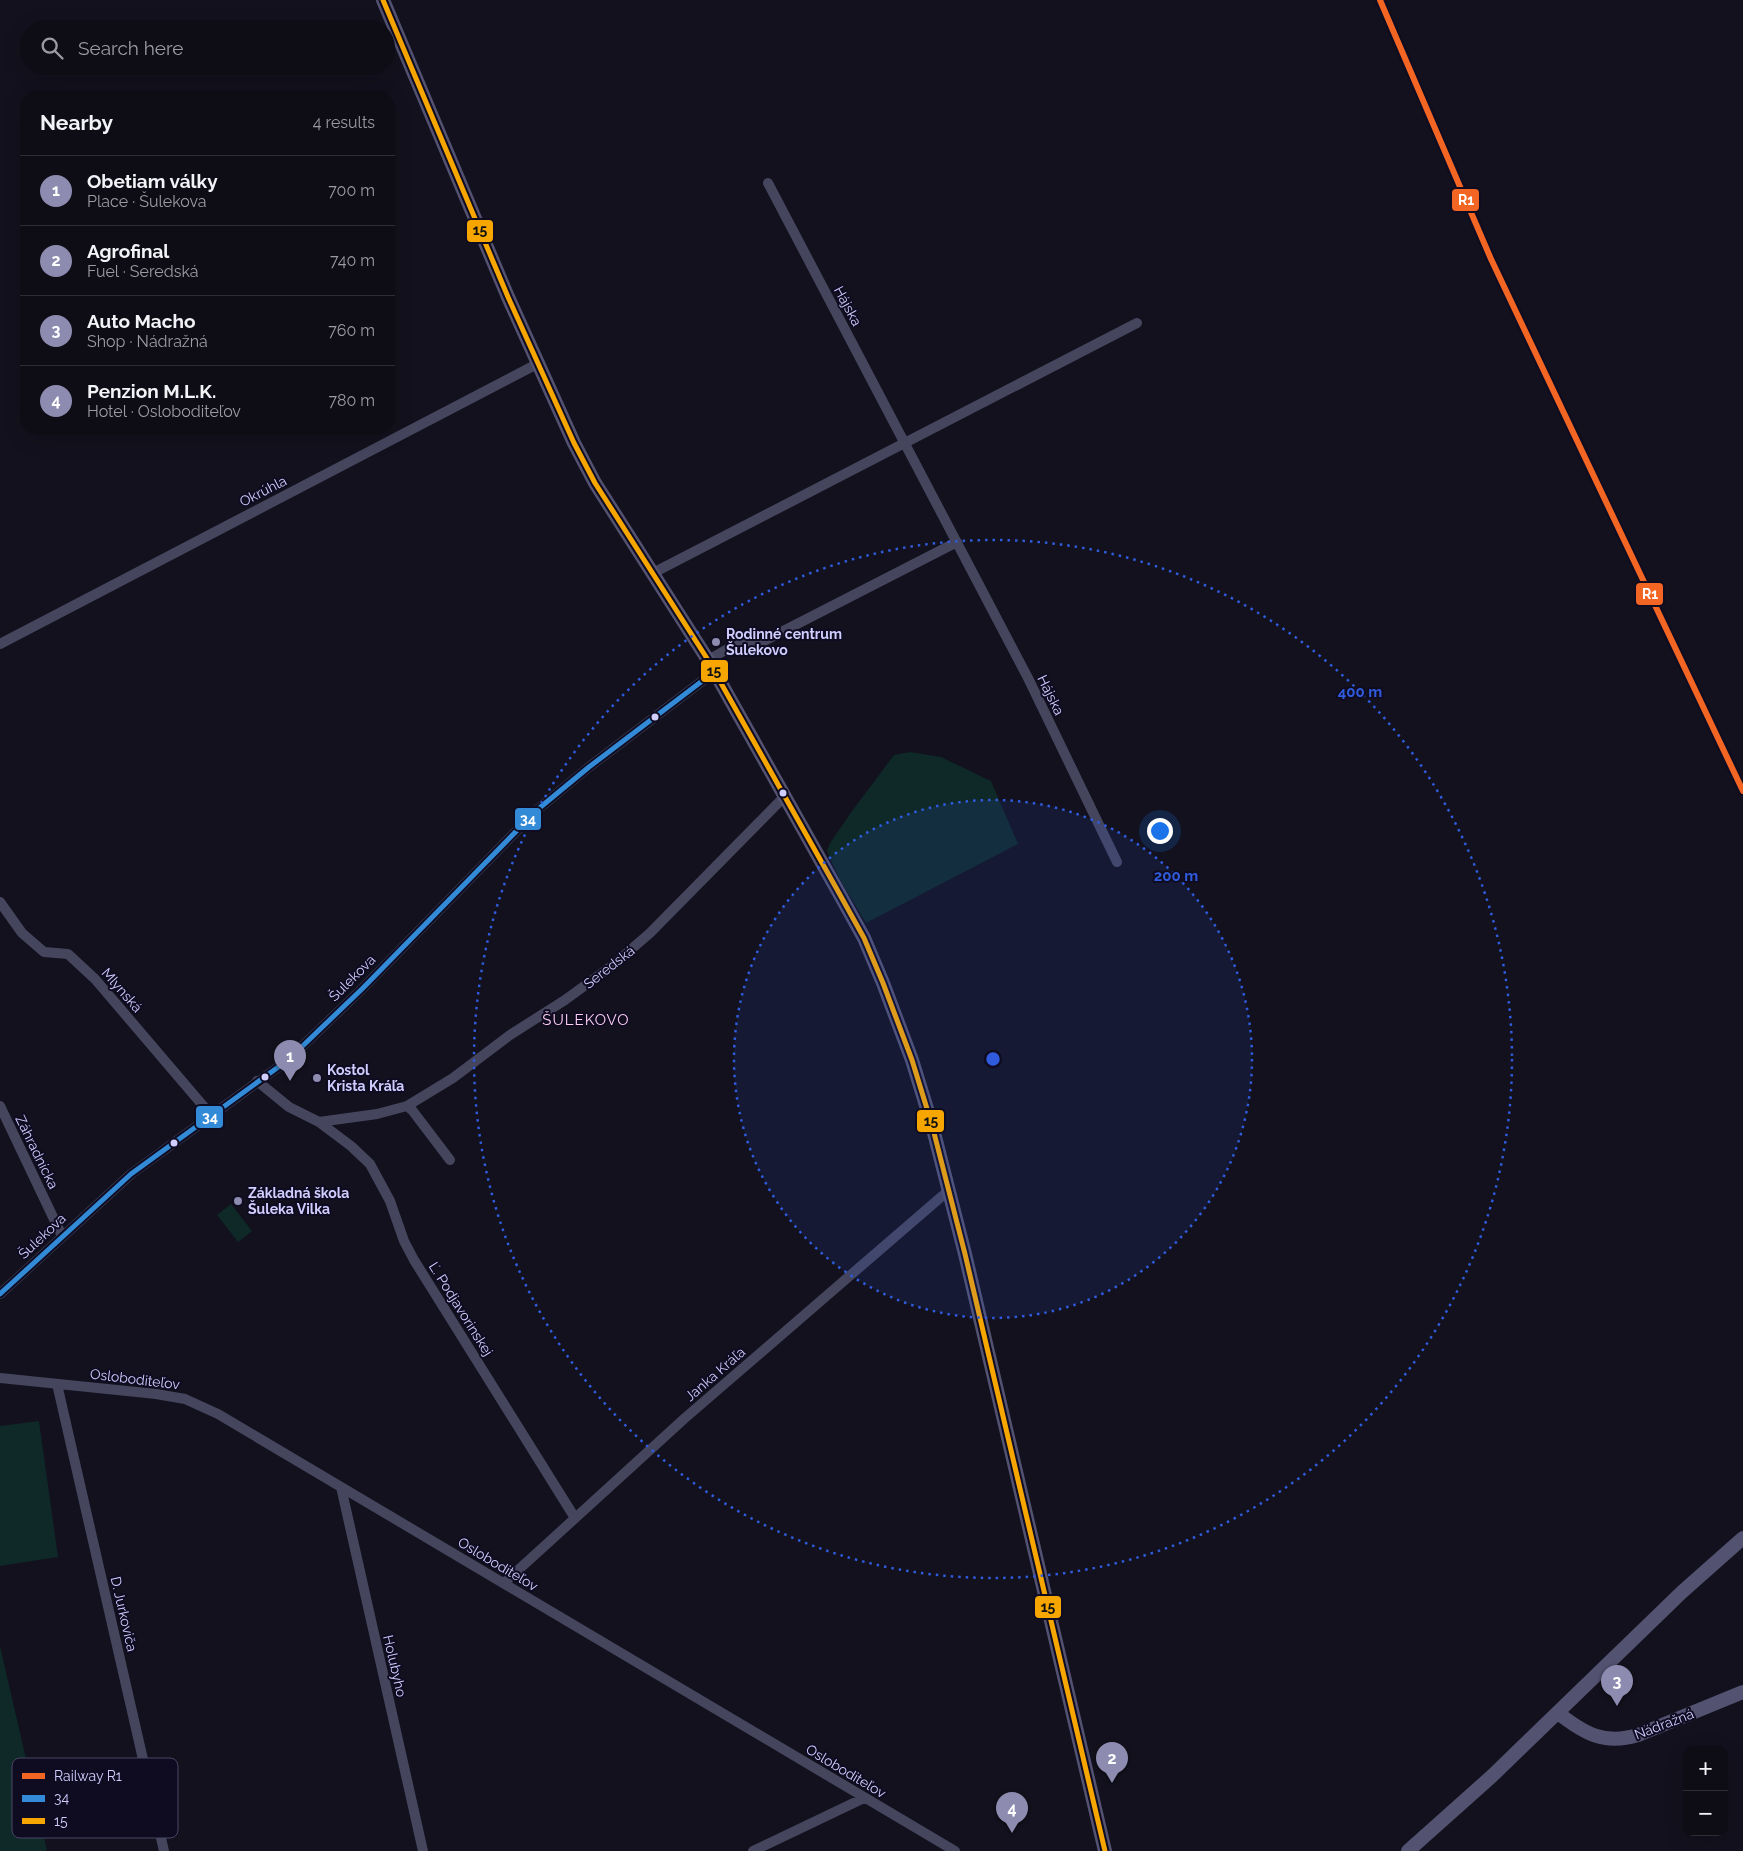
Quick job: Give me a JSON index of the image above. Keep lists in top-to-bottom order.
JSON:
{
  "streets": {
    "street": [
      "Hájska",
      "Okrúhla",
      "Seredská",
      "Šulekova",
      "Mlynská",
      "Záhradnícka",
      "Ľ. Podjavorinskej",
      "Janka Kráľa",
      "Osloboditeľov",
      "D. Jurkoviča",
      "Holubyho",
      "Nádražná"
    ]
  },
  "crossings": [
    ["Šulekova", "Mlynská"],
    ["Šulekova", "Záhradnícka"],
    ["Šulekova", "Ľ. Podjavorinskej"],
    ["Ľ. Podjavorinskej", "Janka Kráľa"],
    ["Janka Kráľa", "Osloboditeľov"],
    ["Osloboditeľov", "D. Jurkoviča"],
    ["Osloboditeľov", "Holubyho"]
  ],
  "districts": ["ŠULEKOVO"],
  "places": ["Rodinné centrum Šulekovo", "Kostol Krista Kráľa", "Základná škola Šuleka Vilka"],
  "lines": ["rail line R1", "transit line 15", "transit line 34"],
  "legend": ["Railway R1", "34", "15"],
  "page": {
    "search": "Search here",
    "heading": ["Nearby", "4 results"],
    "list": [
      {
        "mark": "1",
        "name": "Obetiam války",
        "note": "Place · Šulekova",
        "value": "700 m"
      },
      {
        "mark": "2",
        "name": "Agrofinal",
        "note": "Fuel · Seredská",
        "value": "740 m"
      },
      {
        "mark": "3",
        "name": "Auto Macho",
        "note": "Shop · Nádražná",
        "value": "760 m"
      },
      {
        "mark": "4",
        "name": "Penzion M.L.K.",
        "note": "Hotel · Osloboditeľov",
        "value": "780 m"
      }
    ],
    "pins": [
      "1",
      "3",
      "2",
      "4"
    ],
    "map_buttons": ["+", "−"]
  },
  "rings": ["400 m", "200 m"]
}
